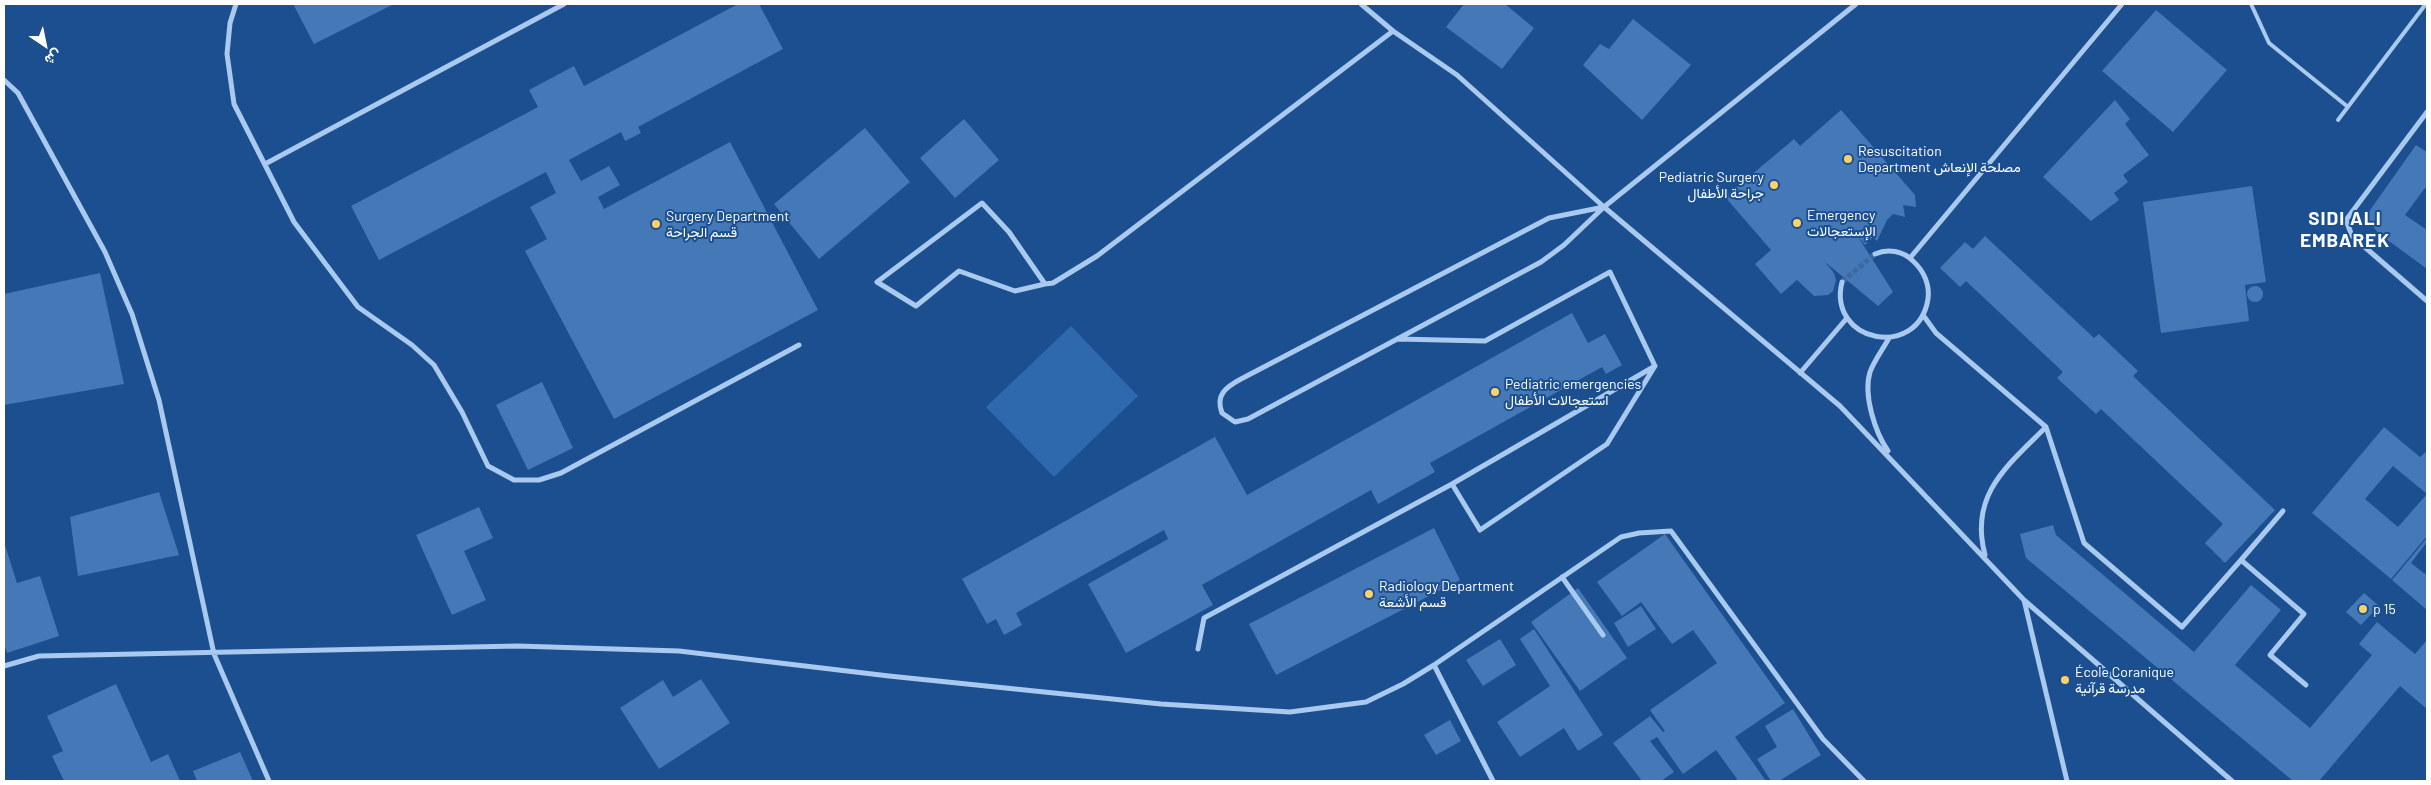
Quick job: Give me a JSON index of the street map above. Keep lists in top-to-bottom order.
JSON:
{
  "districts": ["SIDI ALI EMBAREK"],
  "places": [
    "Resuscitation Department مصلحة الإنعاش",
    "Pediatric Surgery جراحة الأطفال",
    "Emergency الإستعجالات",
    "Surgery Department قسم الجراحة",
    "Pediatric emergencies استعجالات الأطفال",
    "Radiology Department قسم الأشعة",
    "p 15",
    "École Coranique مدرسة قرآنية"
  ],
  "north": "bottom right"
}
